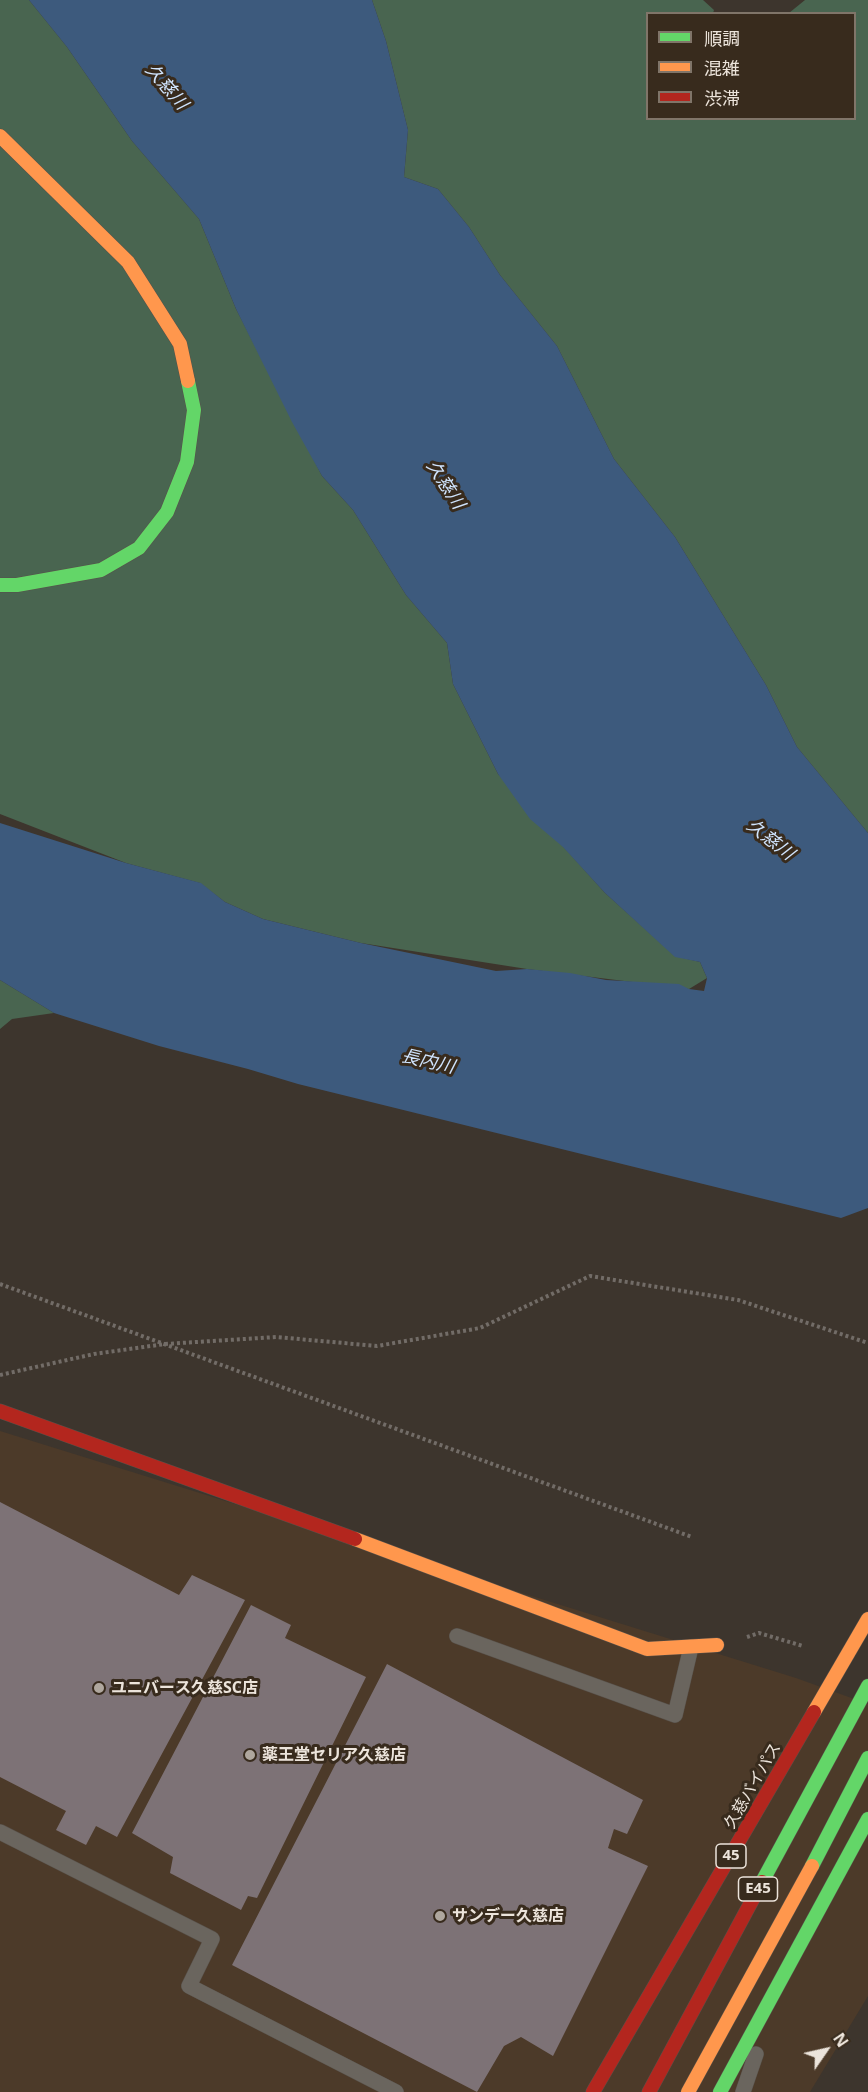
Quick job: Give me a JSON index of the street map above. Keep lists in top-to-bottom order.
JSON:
{
  "streets": {
    "main road": ["久慈バイパス", "45", "E45"]
  },
  "water": ["久慈川", "長内川"],
  "places": ["ユニバース久慈SC店", "薬王堂セリア久慈店", "サンデー久慈店"],
  "legend": ["順調", "混雑", "渋滞"],
  "north": "top right"
}
